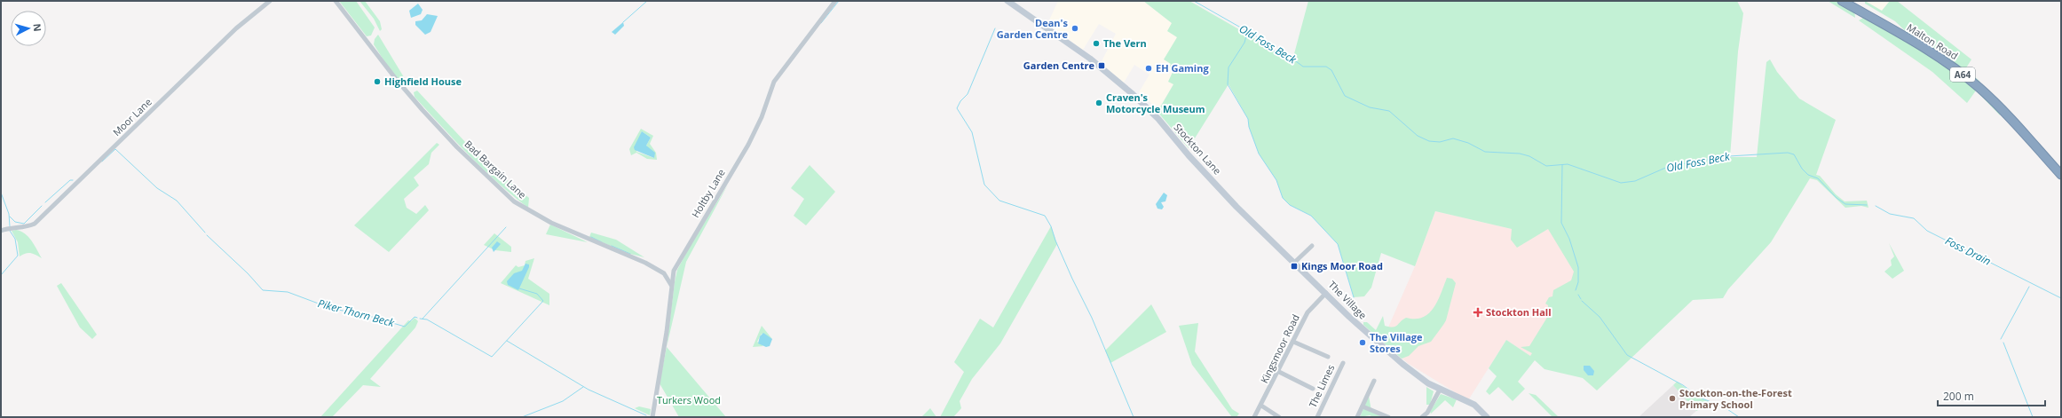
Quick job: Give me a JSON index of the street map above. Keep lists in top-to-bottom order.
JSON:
{
  "streets": {
    "highway": ["Malton Road", "A64"],
    "street": [
      "Moor Lane",
      "Stockton Lane",
      "Bad Bargain Lane",
      "Holtby Lane",
      "The Village",
      "Kingsmoor Road",
      "The Limes"
    ]
  },
  "crossings": [
    ["Stockton Lane", "The Village"],
    ["The Village", "Kingsmoor Road"]
  ],
  "water": ["Old Foss Beck", "Foss Drain", "Piker Thorn Beck"],
  "parks": ["Turkers Wood"],
  "places": {
    "other": [
      "Dean's Garden Centre",
      "The Vern",
      "EH Gaming",
      "Highfield House",
      "Craven's Motorcycle Museum",
      "The Village Stores",
      "Stockton-on-the-Forest Primary School"
    ],
    "transit": ["Garden Centre", "Kings Moor Road"],
    "health": ["Stockton Hall"]
  },
  "scale_bar": "200 m",
  "north": "right"
}
